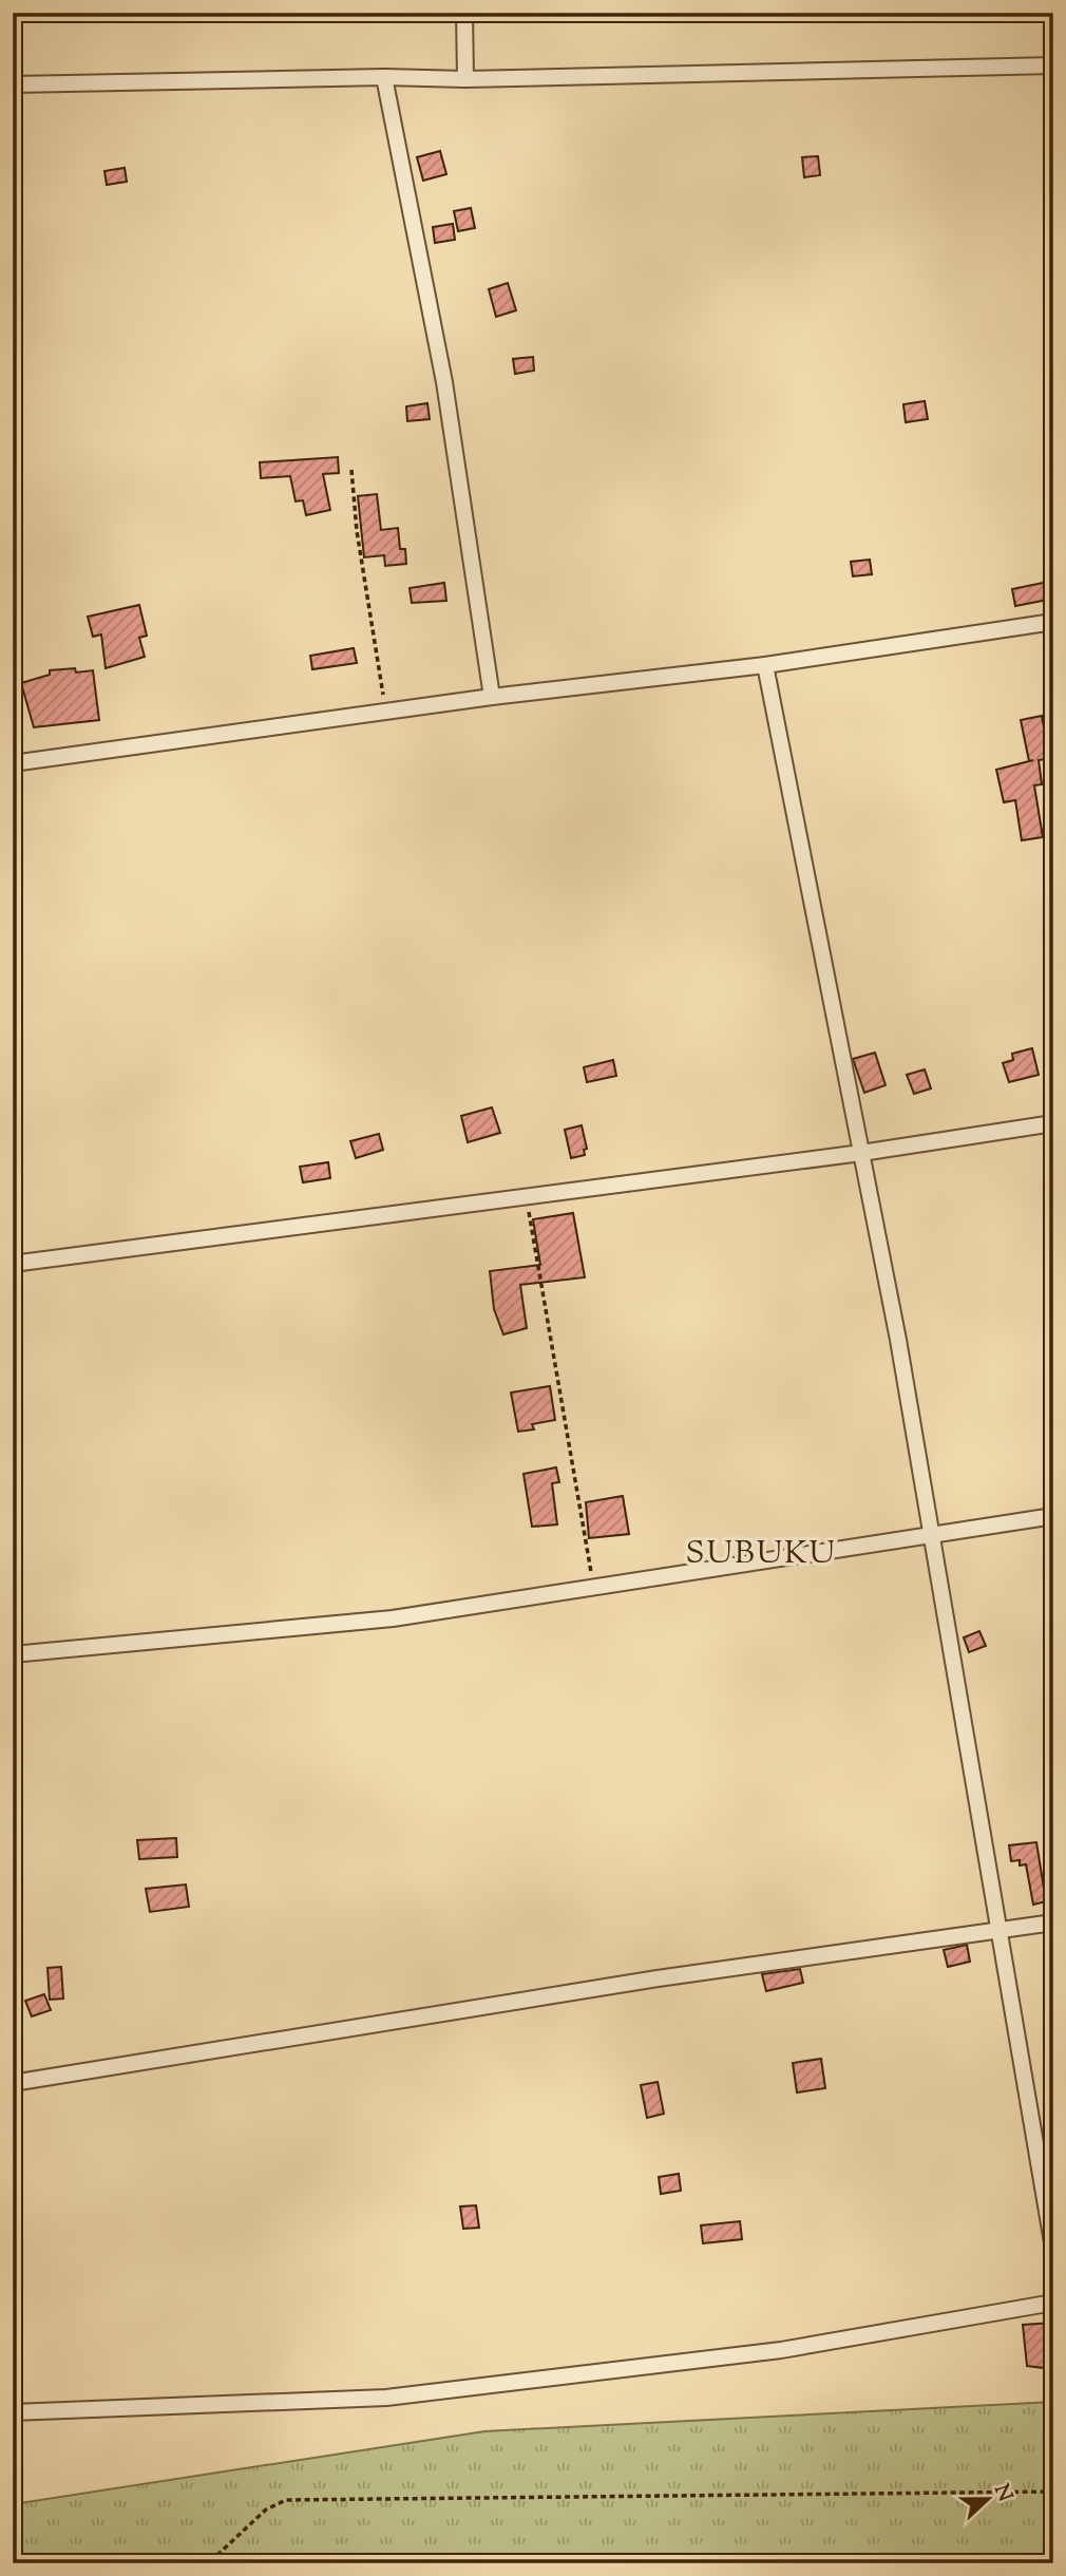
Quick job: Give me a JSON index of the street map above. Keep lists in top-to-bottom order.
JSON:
{
  "districts": ["SUBUKU"],
  "north": "right"
}
